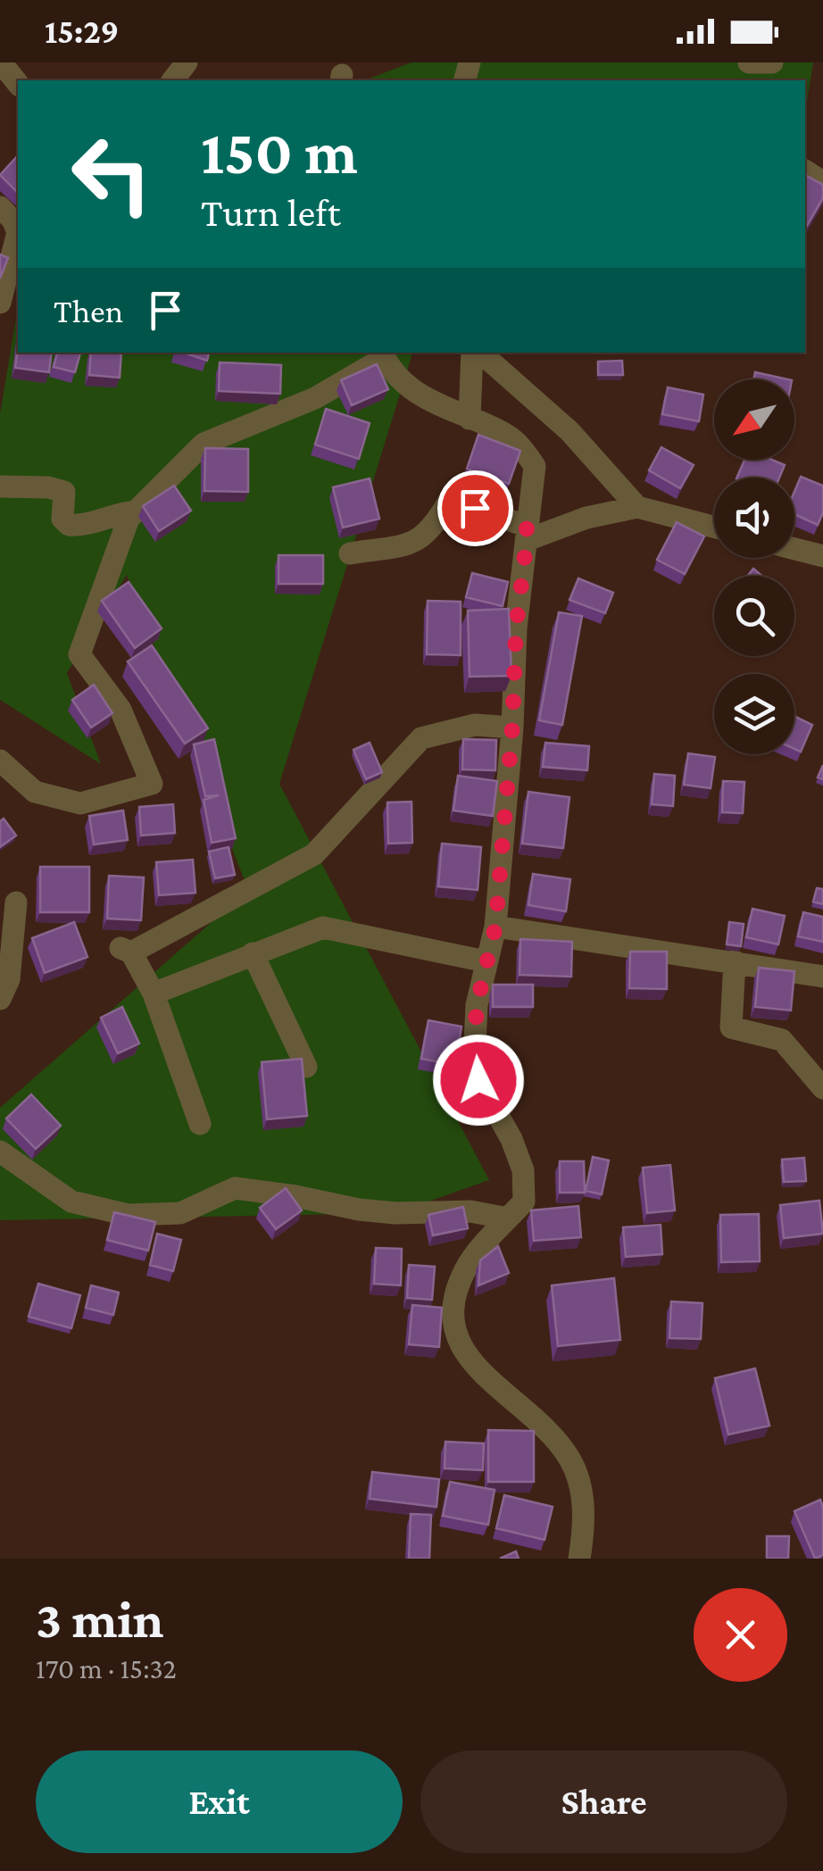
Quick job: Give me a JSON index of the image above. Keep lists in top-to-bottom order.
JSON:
{
  "north": "bottom left",
  "page": {
    "status": "15:29",
    "turn": ["150 m", "Turn left"],
    "then": "Then",
    "heading": ["3 min", "170 m · 15:32"],
    "buttons": ["Exit", "Share"]
  }
}
